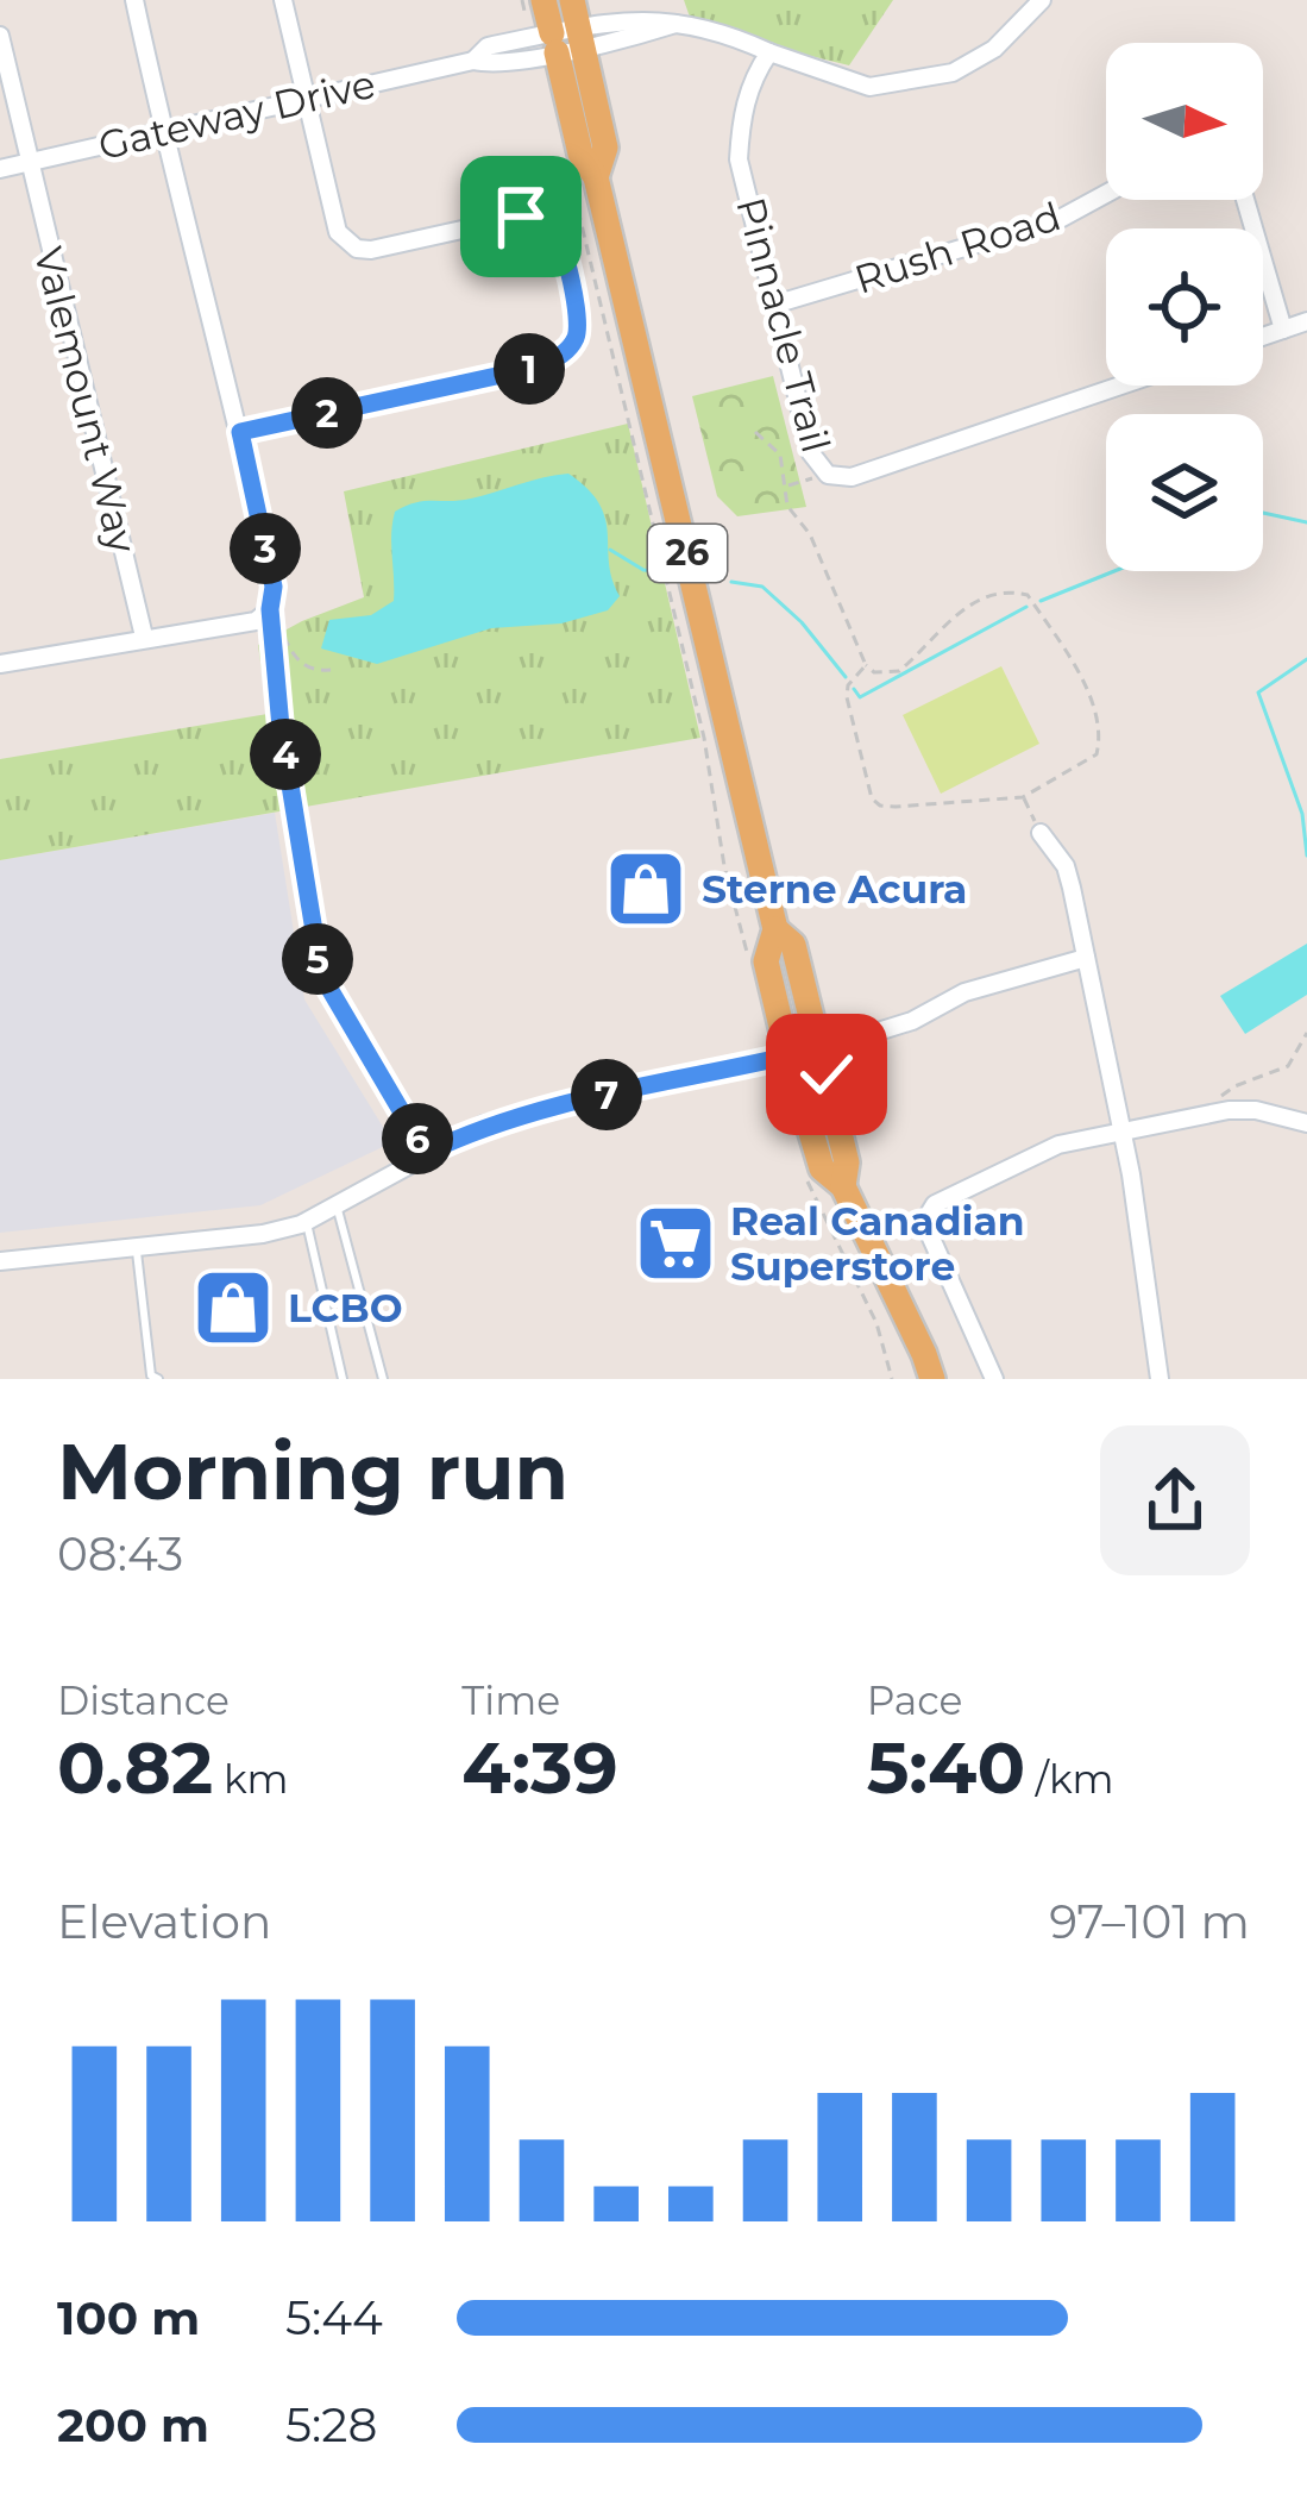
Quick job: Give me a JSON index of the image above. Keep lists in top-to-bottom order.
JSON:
{
  "streets": {
    "main road": ["26"],
    "street": [
      "Gateway Drive",
      "Rush Road",
      "Pinnacle Trail",
      "Valemount Way"
    ]
  },
  "crossings": [
    ["Gateway Drive", "Valemount Way"],
    ["Gateway Drive", "26"],
    ["Rush Road", "Pinnacle Trail"]
  ],
  "places": {
    "shop": ["Sterne Acura", "LCBO"],
    "supermarket": ["Real Canadian Superstore"]
  },
  "north": "right",
  "page": {
    "pins": [
      "1",
      "2",
      "3",
      "4",
      "5",
      "7",
      "6"
    ],
    "heading": ["Morning run", "08:43"],
    "stats": [
      ["Distance", "0.82 km"],
      ["Time", "4:39"],
      ["Pace", "5:40 /km"]
    ],
    "chart": ["Elevation", "97–101 m"],
    "list": [
      {
        "name": "100 m",
        "note": "5:44"
      },
      {
        "name": "200 m",
        "note": "5:28"
      }
    ]
  }
}
